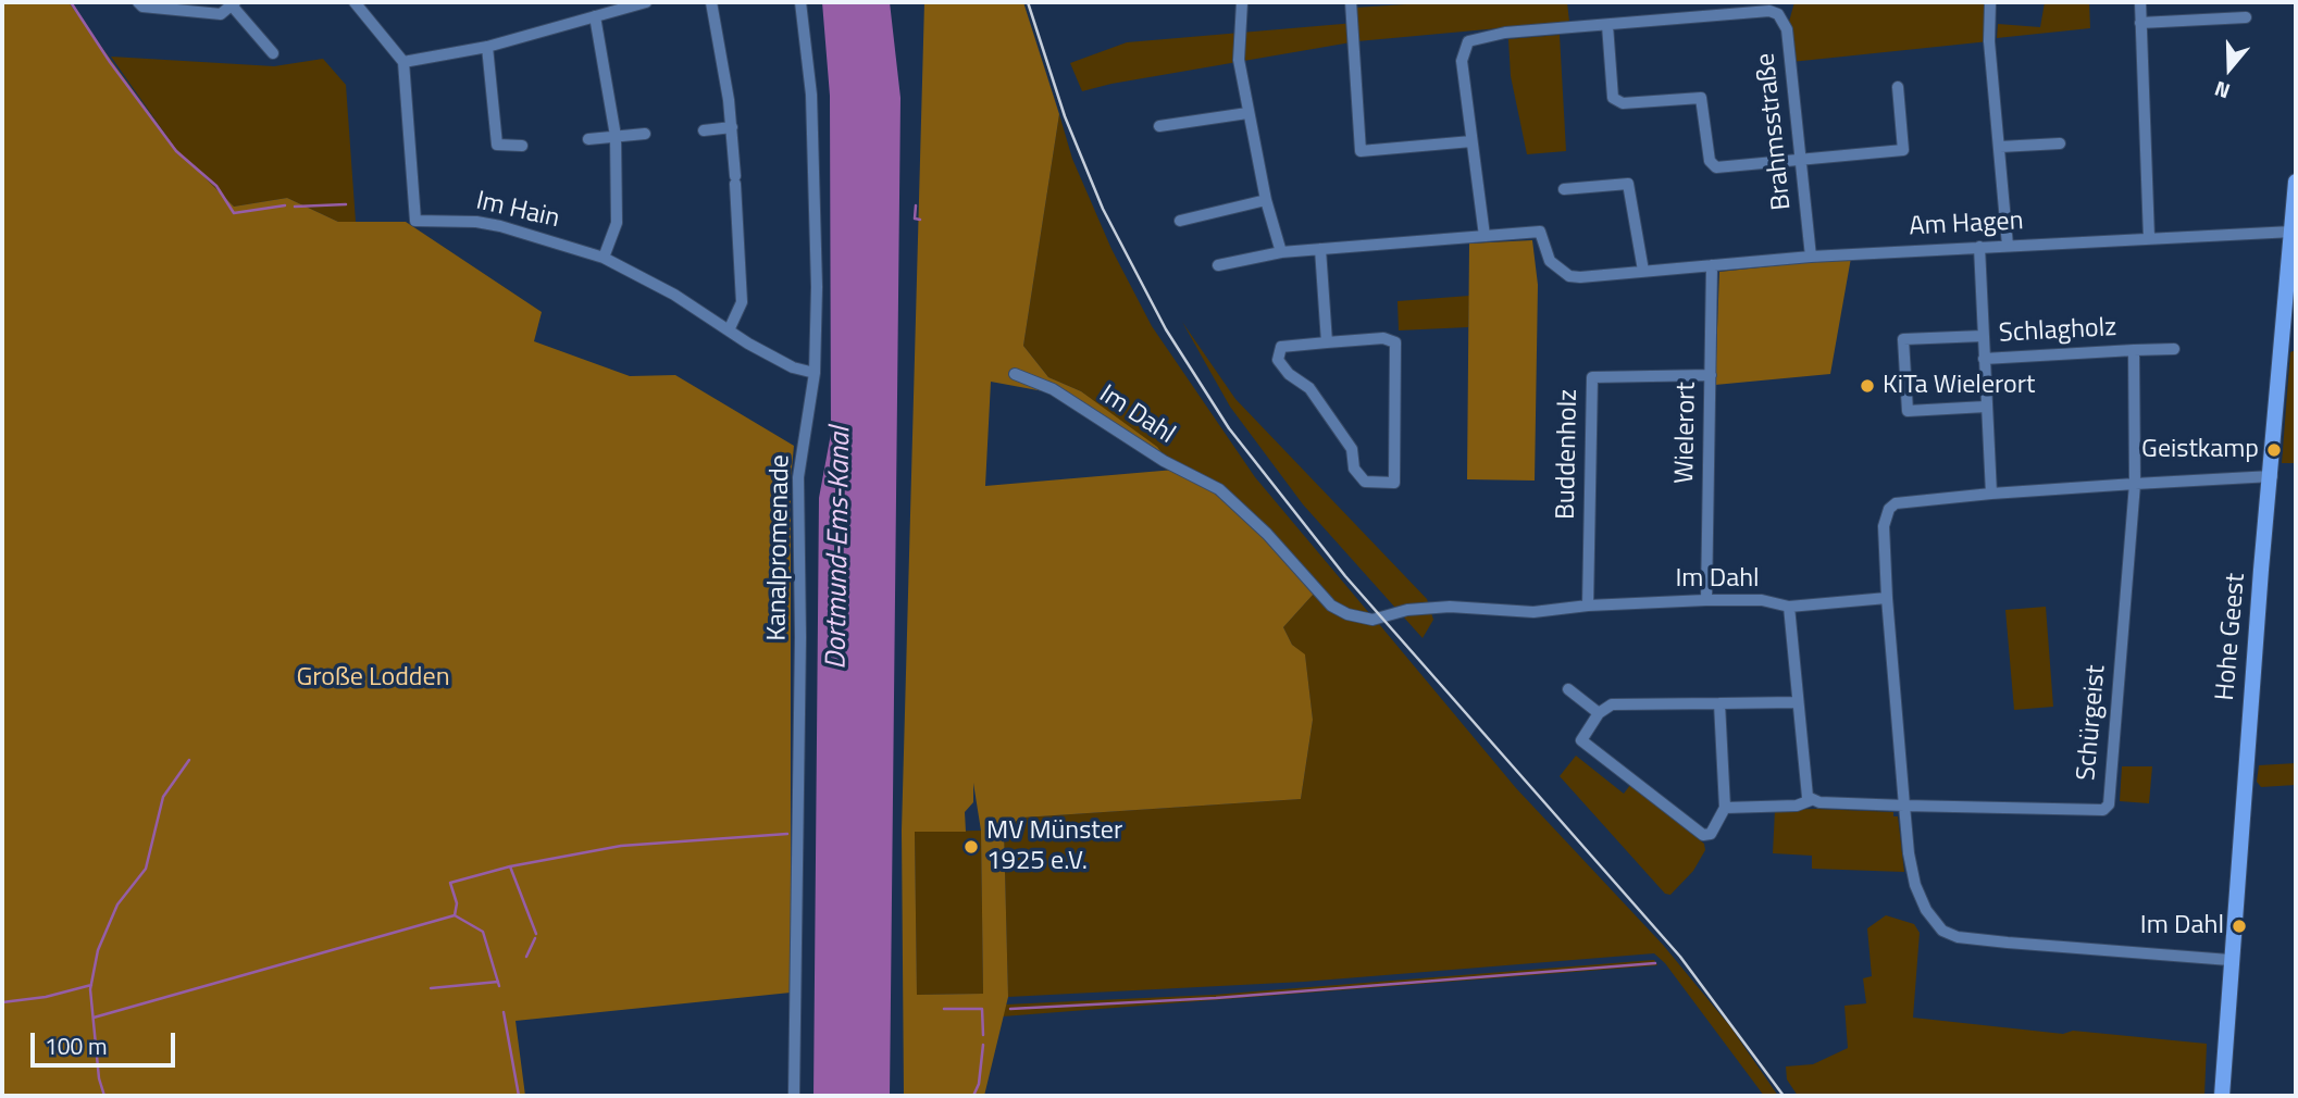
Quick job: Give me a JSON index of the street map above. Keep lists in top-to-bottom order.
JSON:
{
  "streets": {
    "street": [
      "Brahmsstraße",
      "Im Hain",
      "Am Hagen",
      "Schlagholz",
      "Im Dahl",
      "Wielerort",
      "Buddenholz",
      "Kanalpromenade",
      "Hohe Geest",
      "Schürgeist"
    ]
  },
  "crossings": [
    ["Brahmsstraße", "Am Hagen"],
    ["Im Hain", "Kanalpromenade"],
    ["Am Hagen", "Schlagholz"],
    ["Am Hagen", "Wielerort"],
    ["Am Hagen", "Hohe Geest"],
    ["Schlagholz", "Schürgeist"],
    ["Im Dahl", "Wielerort"],
    ["Im Dahl", "Buddenholz"],
    ["Wielerort", "Buddenholz"]
  ],
  "water": ["Dortmund-Ems-Kanal"],
  "parks": ["Große Lodden"],
  "places": [
    "KiTa Wielerort",
    "Geistkamp",
    "MV Münster 1925 e.V.",
    "Im Dahl"
  ],
  "scale_bar": "100 m",
  "north": "bottom"
}
